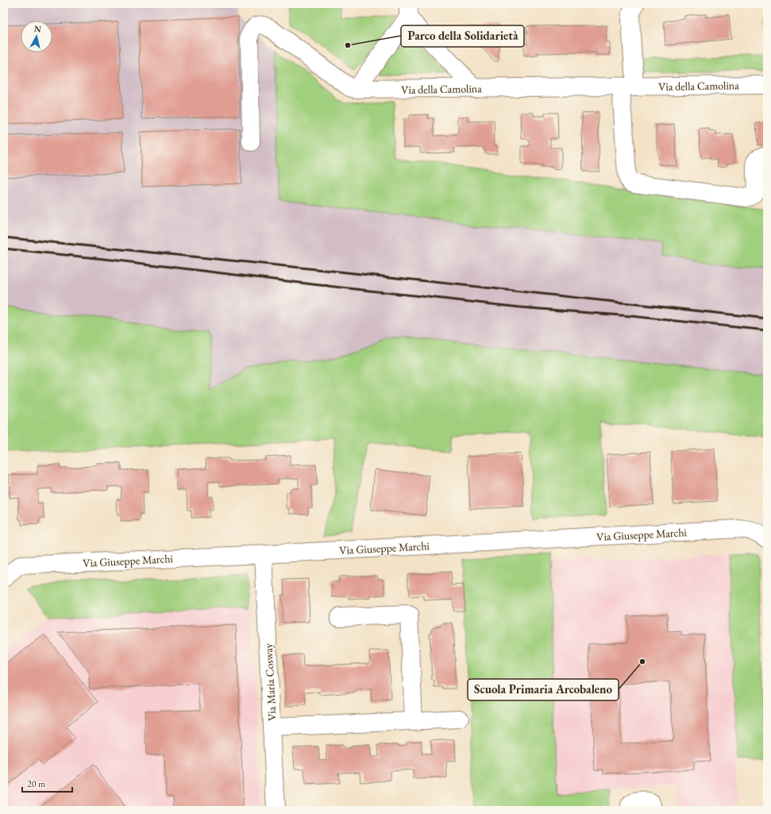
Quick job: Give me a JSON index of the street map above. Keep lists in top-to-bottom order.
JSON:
{
  "streets": {
    "street": ["Via della Camolina", "Via Giuseppe Marchi", "Via Maria Cosway"]
  },
  "crossings": [
    ["Via Giuseppe Marchi", "Via Maria Cosway"]
  ],
  "places": ["Parco della Solidarietà", "Scuola Primaria Arcobaleno"],
  "scale_bar": "20 m",
  "north": "top"
}
